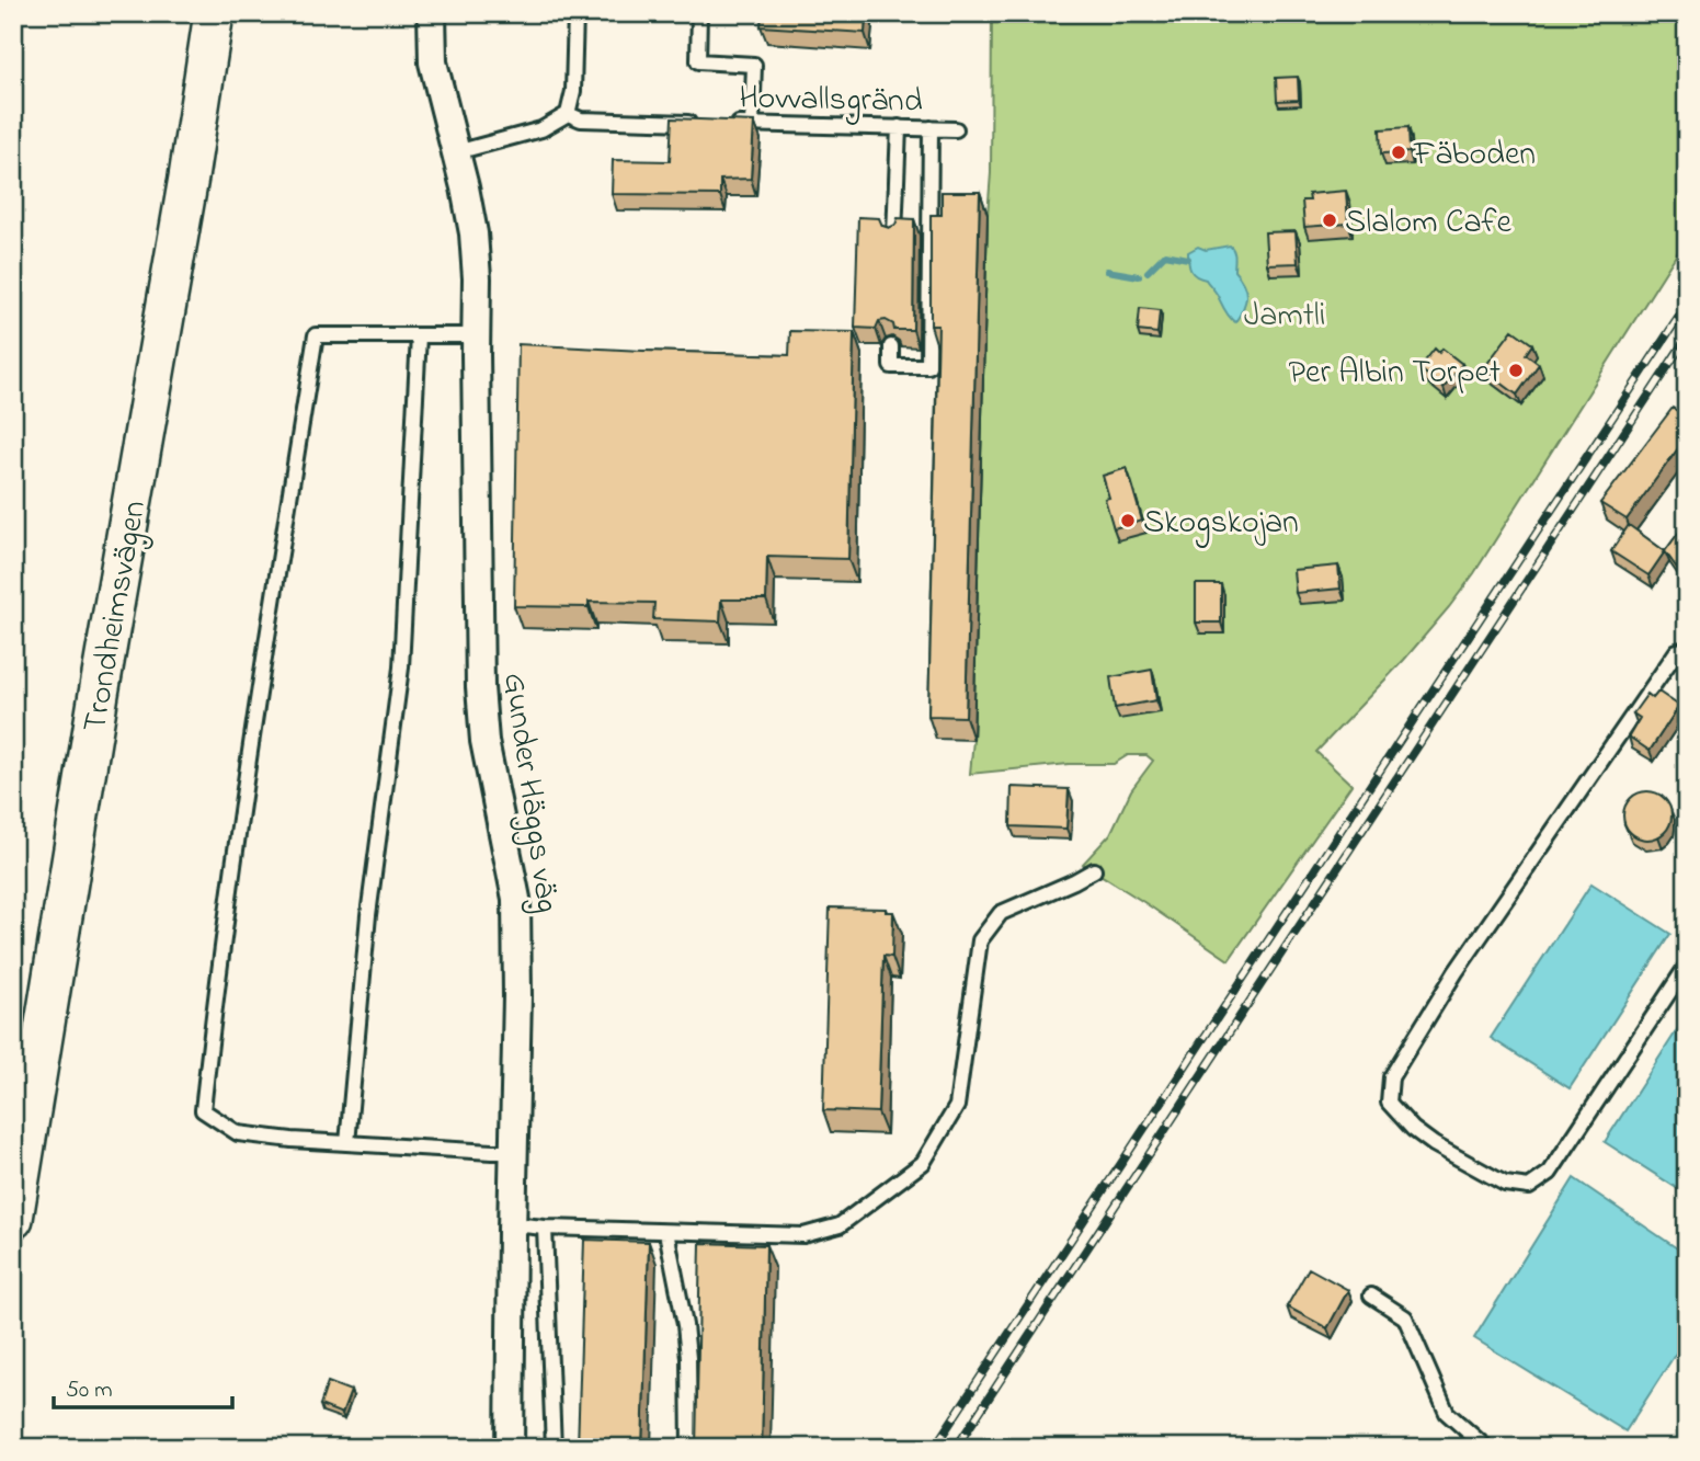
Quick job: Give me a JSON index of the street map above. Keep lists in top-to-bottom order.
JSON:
{
  "streets": {
    "main road": ["Trondheimsvägen"],
    "street": ["Gunder Häggs väg"],
    "lane": ["Hovvallsgränd"]
  },
  "parks": ["Jamtli"],
  "places": [
    "Fäboden",
    "Slalom Cafe",
    "Per Albin Torpet",
    "Skogskojan"
  ],
  "scale_bar": "50 m"
}
